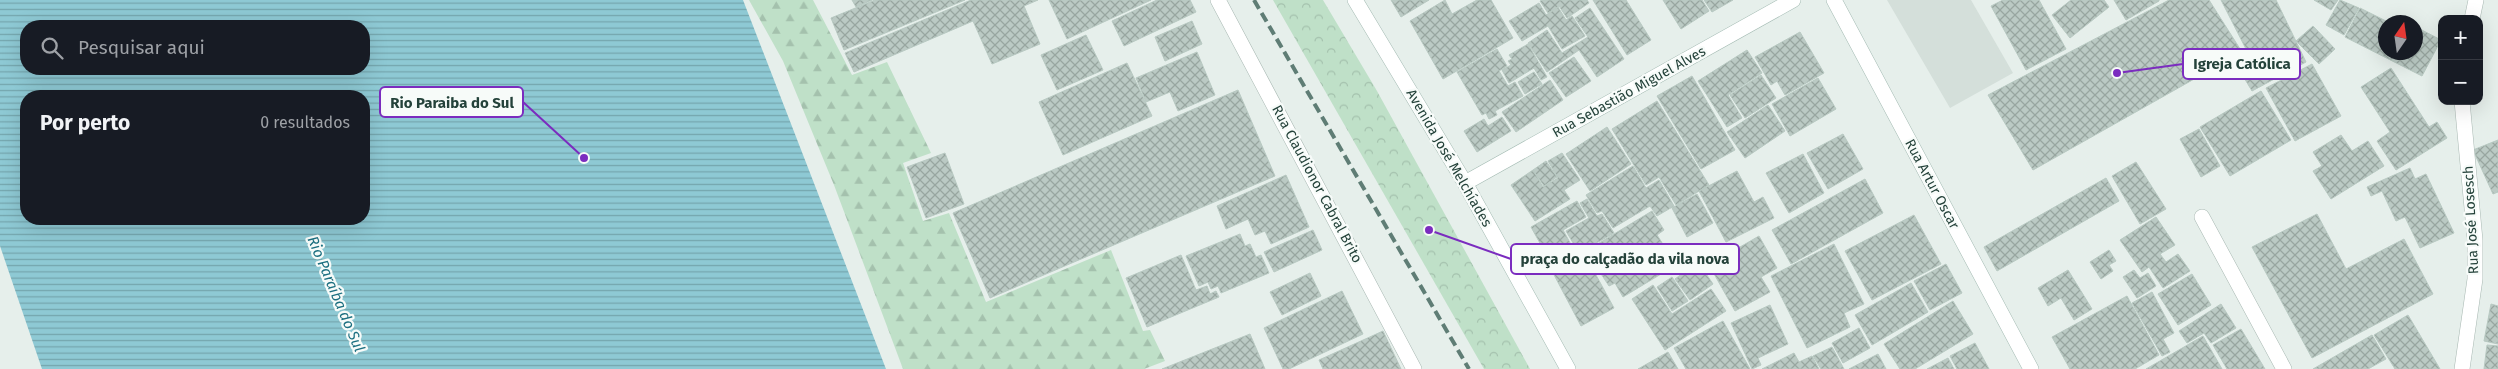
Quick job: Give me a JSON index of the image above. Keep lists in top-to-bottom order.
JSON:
{
  "streets": {
    "street": [
      "Rua Sebastião Miguel Alves",
      "Avenida José Melchíades",
      "Rua Claudionor Cabral Brito",
      "Rua Artur Oscar",
      "Rua José Losesch"
    ]
  },
  "crossings": [
    ["Rua Sebastião Miguel Alves", "Avenida José Melchíades"]
  ],
  "water": ["Rio Paraíba do Sul"],
  "places": ["Igreja Católica", "Rio Paraiba do Sul", "praça do calçadão da vila nova"],
  "north": "top",
  "page": {
    "map_buttons": ["+", "−"],
    "search": "Pesquisar aqui",
    "heading": ["Por perto", "0 resultados"]
  }
}
